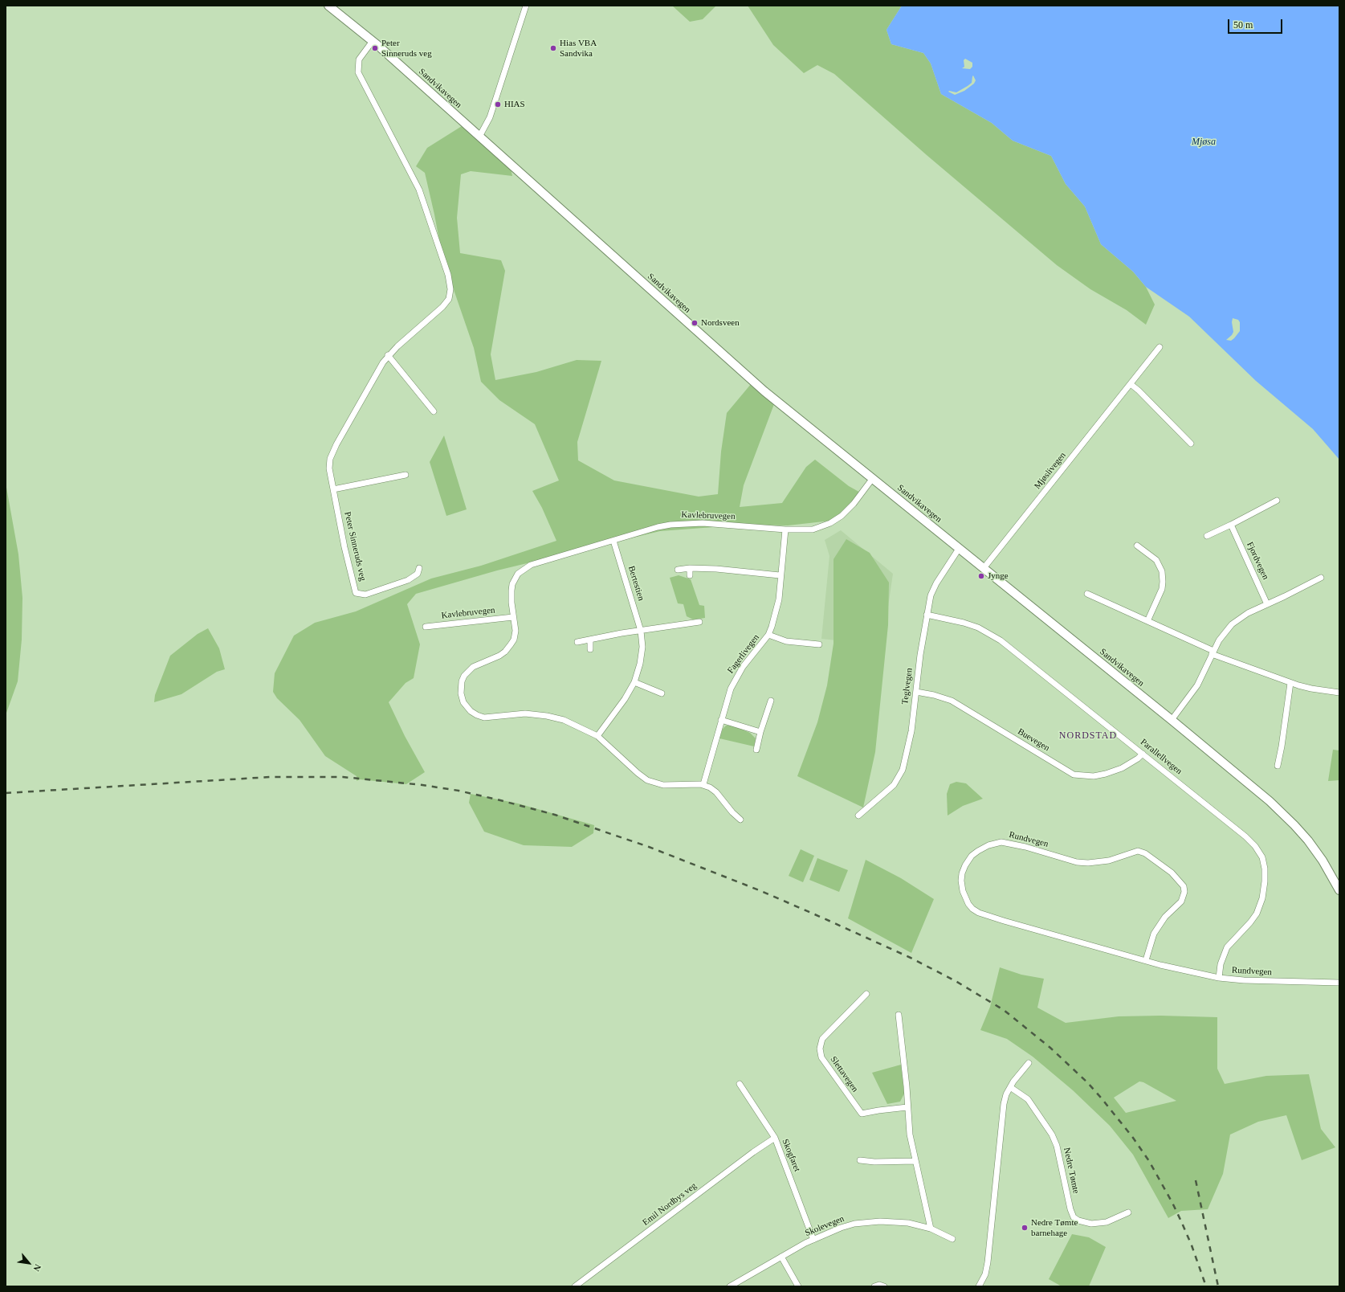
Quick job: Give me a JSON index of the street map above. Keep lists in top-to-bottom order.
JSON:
{
  "streets": {
    "main road": ["Sandvikavegen"],
    "street": [
      "Mjøslivegen",
      "Kavlebruvegen",
      "Peter Sinneruds veg",
      "Fjordvegen",
      "Bertestien",
      "Fagerlivegen",
      "Teglvegen",
      "Buevegen",
      "Parallellvegen",
      "Rundvegen",
      "Slettavegen",
      "Skogfaret",
      "Nedre Tømte",
      "Emil Nordbys veg",
      "Skolevegen"
    ]
  },
  "crossings": [
    ["Sandvikavegen", "Mjøslivegen"],
    ["Sandvikavegen", "Kavlebruvegen"],
    ["Sandvikavegen", "Peter Sinneruds veg"],
    ["Sandvikavegen", "Teglvegen"],
    ["Kavlebruvegen", "Bertestien"],
    ["Kavlebruvegen", "Fagerlivegen"],
    ["Teglvegen", "Buevegen"],
    ["Teglvegen", "Parallellvegen"],
    ["Buevegen", "Parallellvegen"],
    ["Parallellvegen", "Rundvegen"],
    ["Skogfaret", "Emil Nordbys veg"],
    ["Skogfaret", "Skolevegen"]
  ],
  "districts": ["NORDSTAD"],
  "water": ["Mjøsa"],
  "places": [
    "Peter Sinneruds veg",
    "Hias VBA Sandvika",
    "HIAS",
    "Nordsveen",
    "Jynge",
    "Nedre Tømte barnehage"
  ],
  "scale_bar": "50 m",
  "north": "bottom right"
}
